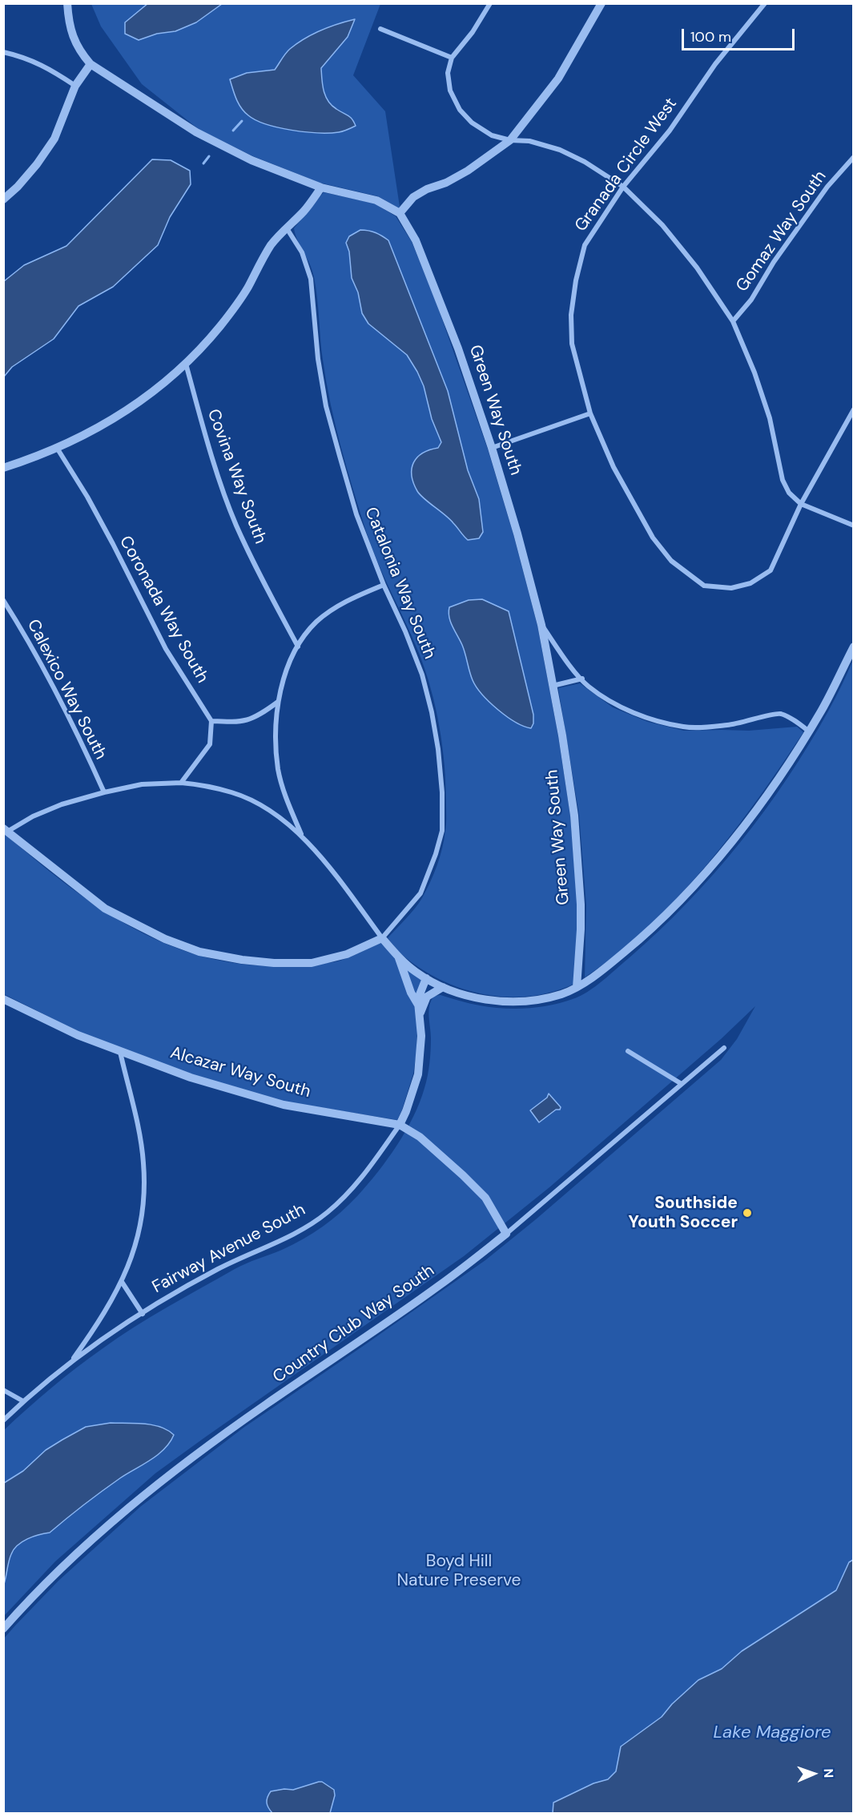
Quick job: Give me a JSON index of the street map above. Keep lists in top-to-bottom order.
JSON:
{
  "streets": {
    "street": [
      "Granada Circle West",
      "Gomaz Way South",
      "Green Way South",
      "Covina Way South",
      "Catalonia Way South",
      "Coronada Way South",
      "Calexico Way South",
      "Alcazar Way South",
      "Fairway Avenue South",
      "Country Club Way South"
    ]
  },
  "crossings": [
    ["Alcazar Way South", "Fairway Avenue South"],
    ["Alcazar Way South", "Country Club Way South"]
  ],
  "water": ["Lake Maggiore"],
  "parks": ["Boyd Hill Nature Preserve"],
  "places": ["Southside Youth Soccer"],
  "scale_bar": "100 m",
  "north": "right"
}
